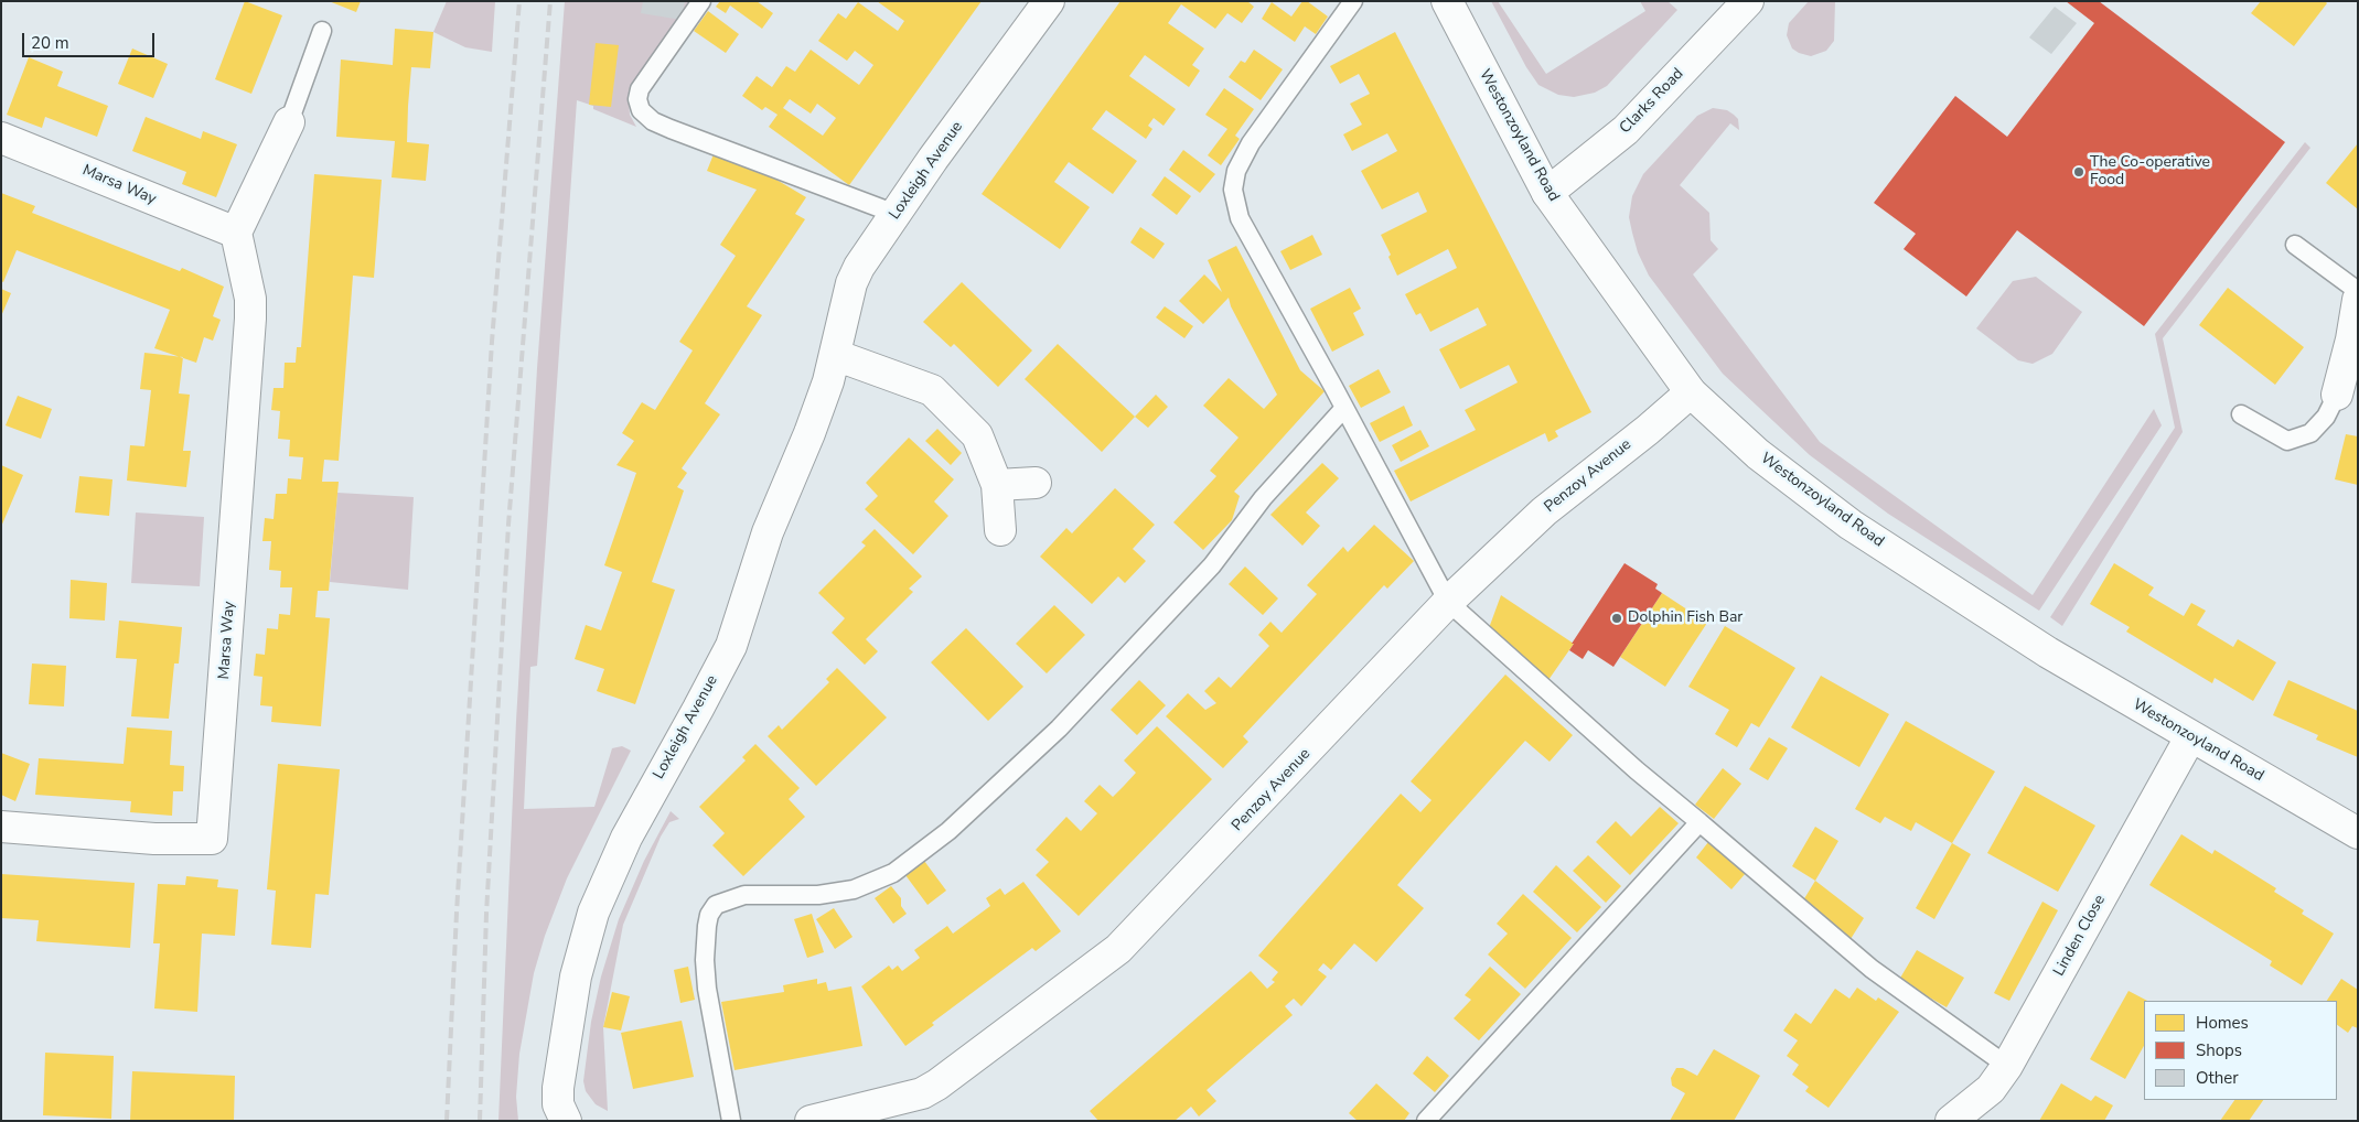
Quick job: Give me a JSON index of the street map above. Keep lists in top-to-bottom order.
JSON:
{
  "streets": {
    "street": [
      "Clarks Road",
      "Westonzoyland Road",
      "Loxleigh Avenue",
      "Marsa Way",
      "Penzoy Avenue",
      "Linden Close"
    ]
  },
  "crossings": [
    ["Clarks Road", "Westonzoyland Road"],
    ["Westonzoyland Road", "Penzoy Avenue"],
    ["Westonzoyland Road", "Linden Close"]
  ],
  "places": ["The Co-operative Food", "Dolphin Fish Bar"],
  "legend": ["Homes", "Shops", "Other"],
  "scale_bar": "20 m"
}
